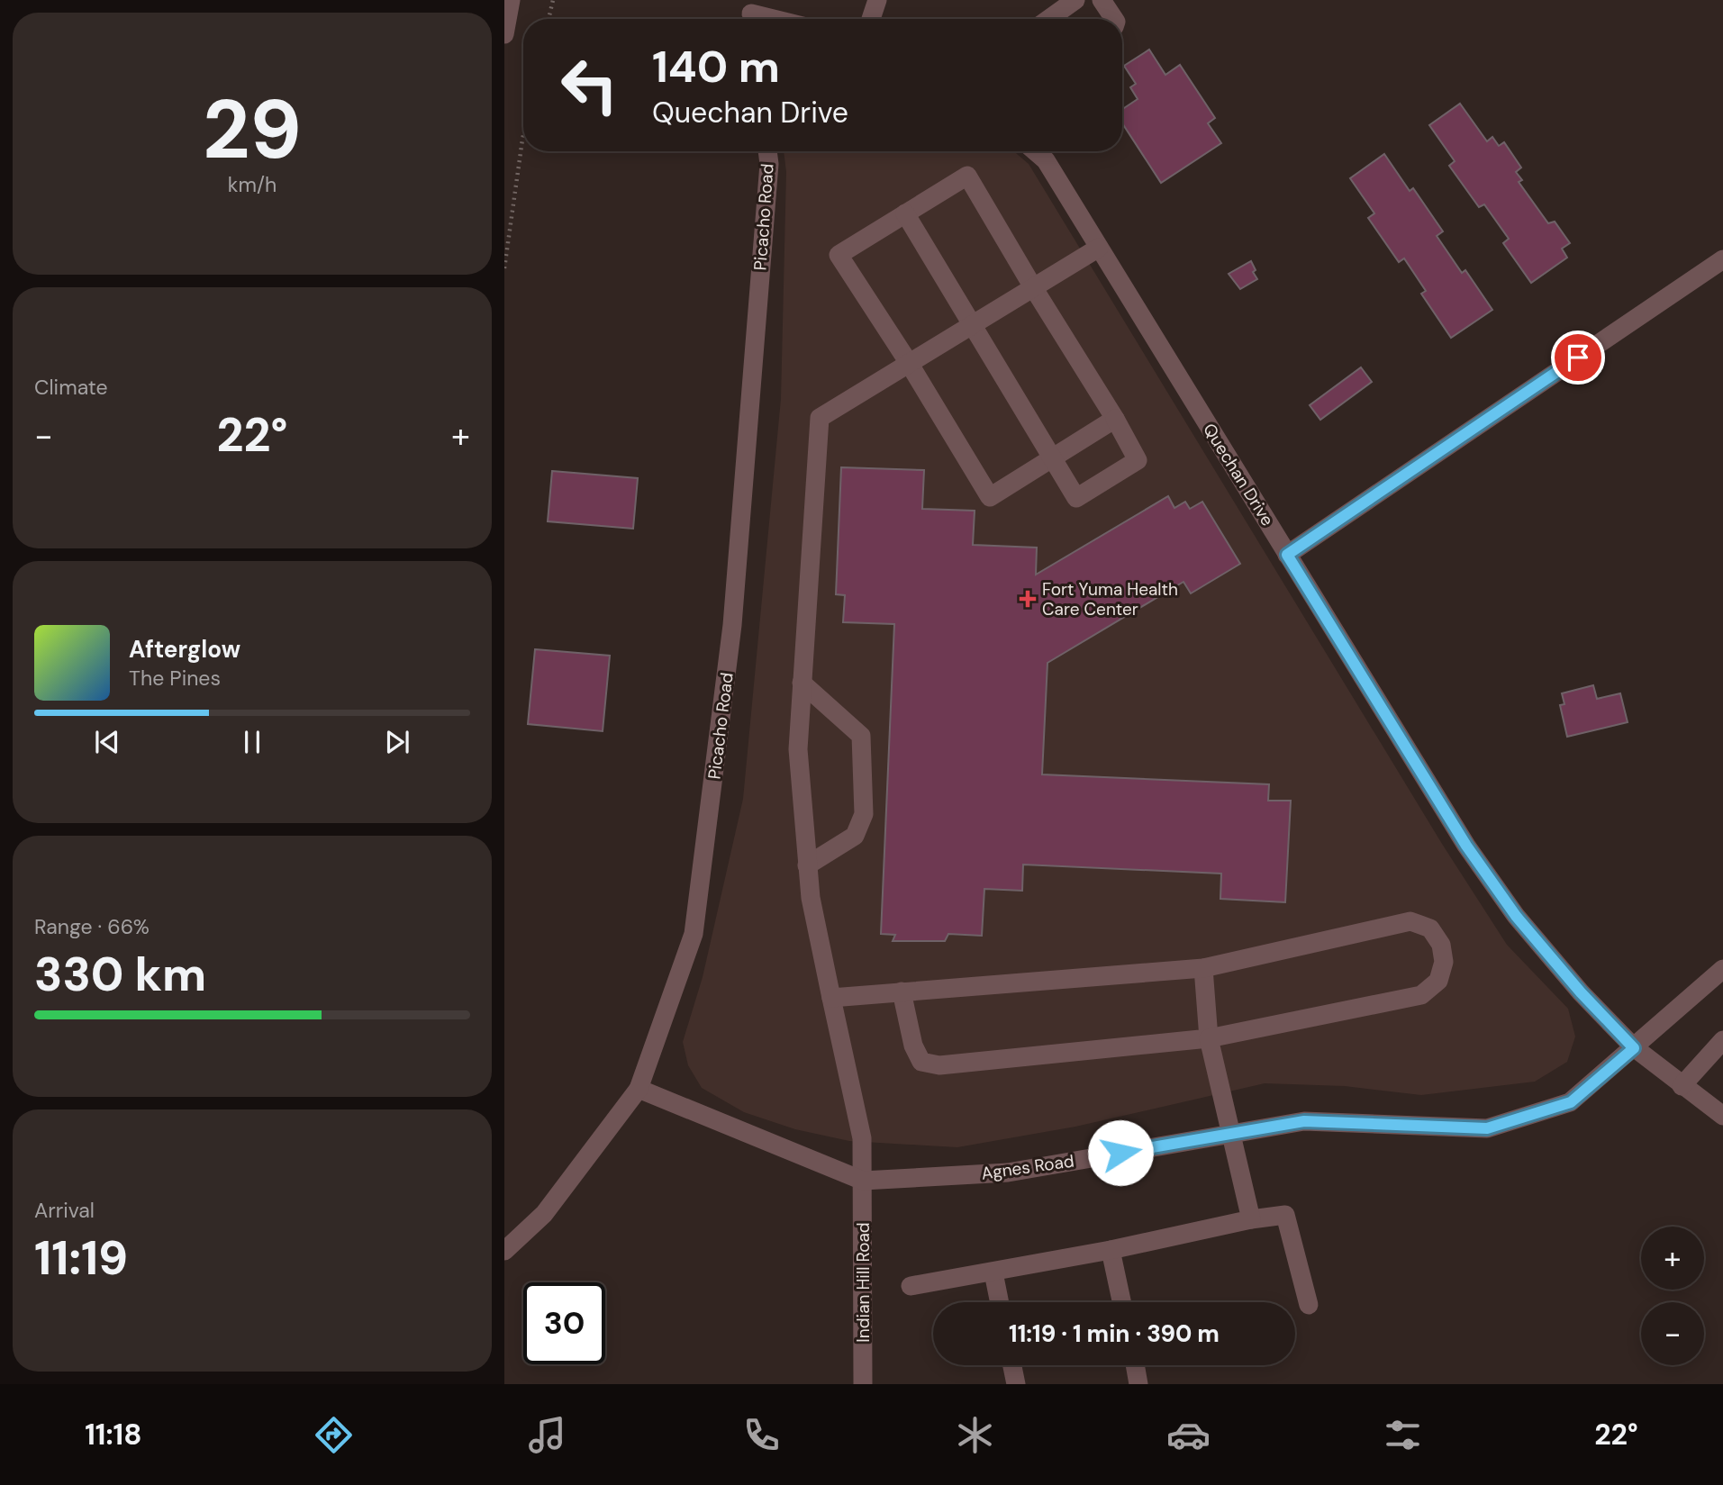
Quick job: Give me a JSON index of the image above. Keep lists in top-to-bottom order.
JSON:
{
  "streets": {
    "street": [
      "Picacho Road",
      "Quechan Drive",
      "Agnes Road",
      "Indian Hill Road"
    ]
  },
  "crossings": [
    ["Picacho Road", "Agnes Road"],
    ["Quechan Drive", "Agnes Road"],
    ["Agnes Road", "Indian Hill Road"]
  ],
  "places": {
    "health": ["Fort Yuma Health Care Center"]
  },
  "page": {
    "tile": [
      ["29", "km/h"],
      "Climate",
      ["Range · 66%", "330 km"],
      ["Arrival", "11:19"]
    ],
    "turn": ["140 m", "Quechan Drive"],
    "heat": ["−", "22°", "+"],
    "song": ["Afterglow", "The Pines"],
    "map_buttons": ["+", "−"],
    "limit": "30",
    "trip": "11:19 · 1 min · 390 m",
    "tabs": ["11:18", "22°"]
  }
}
